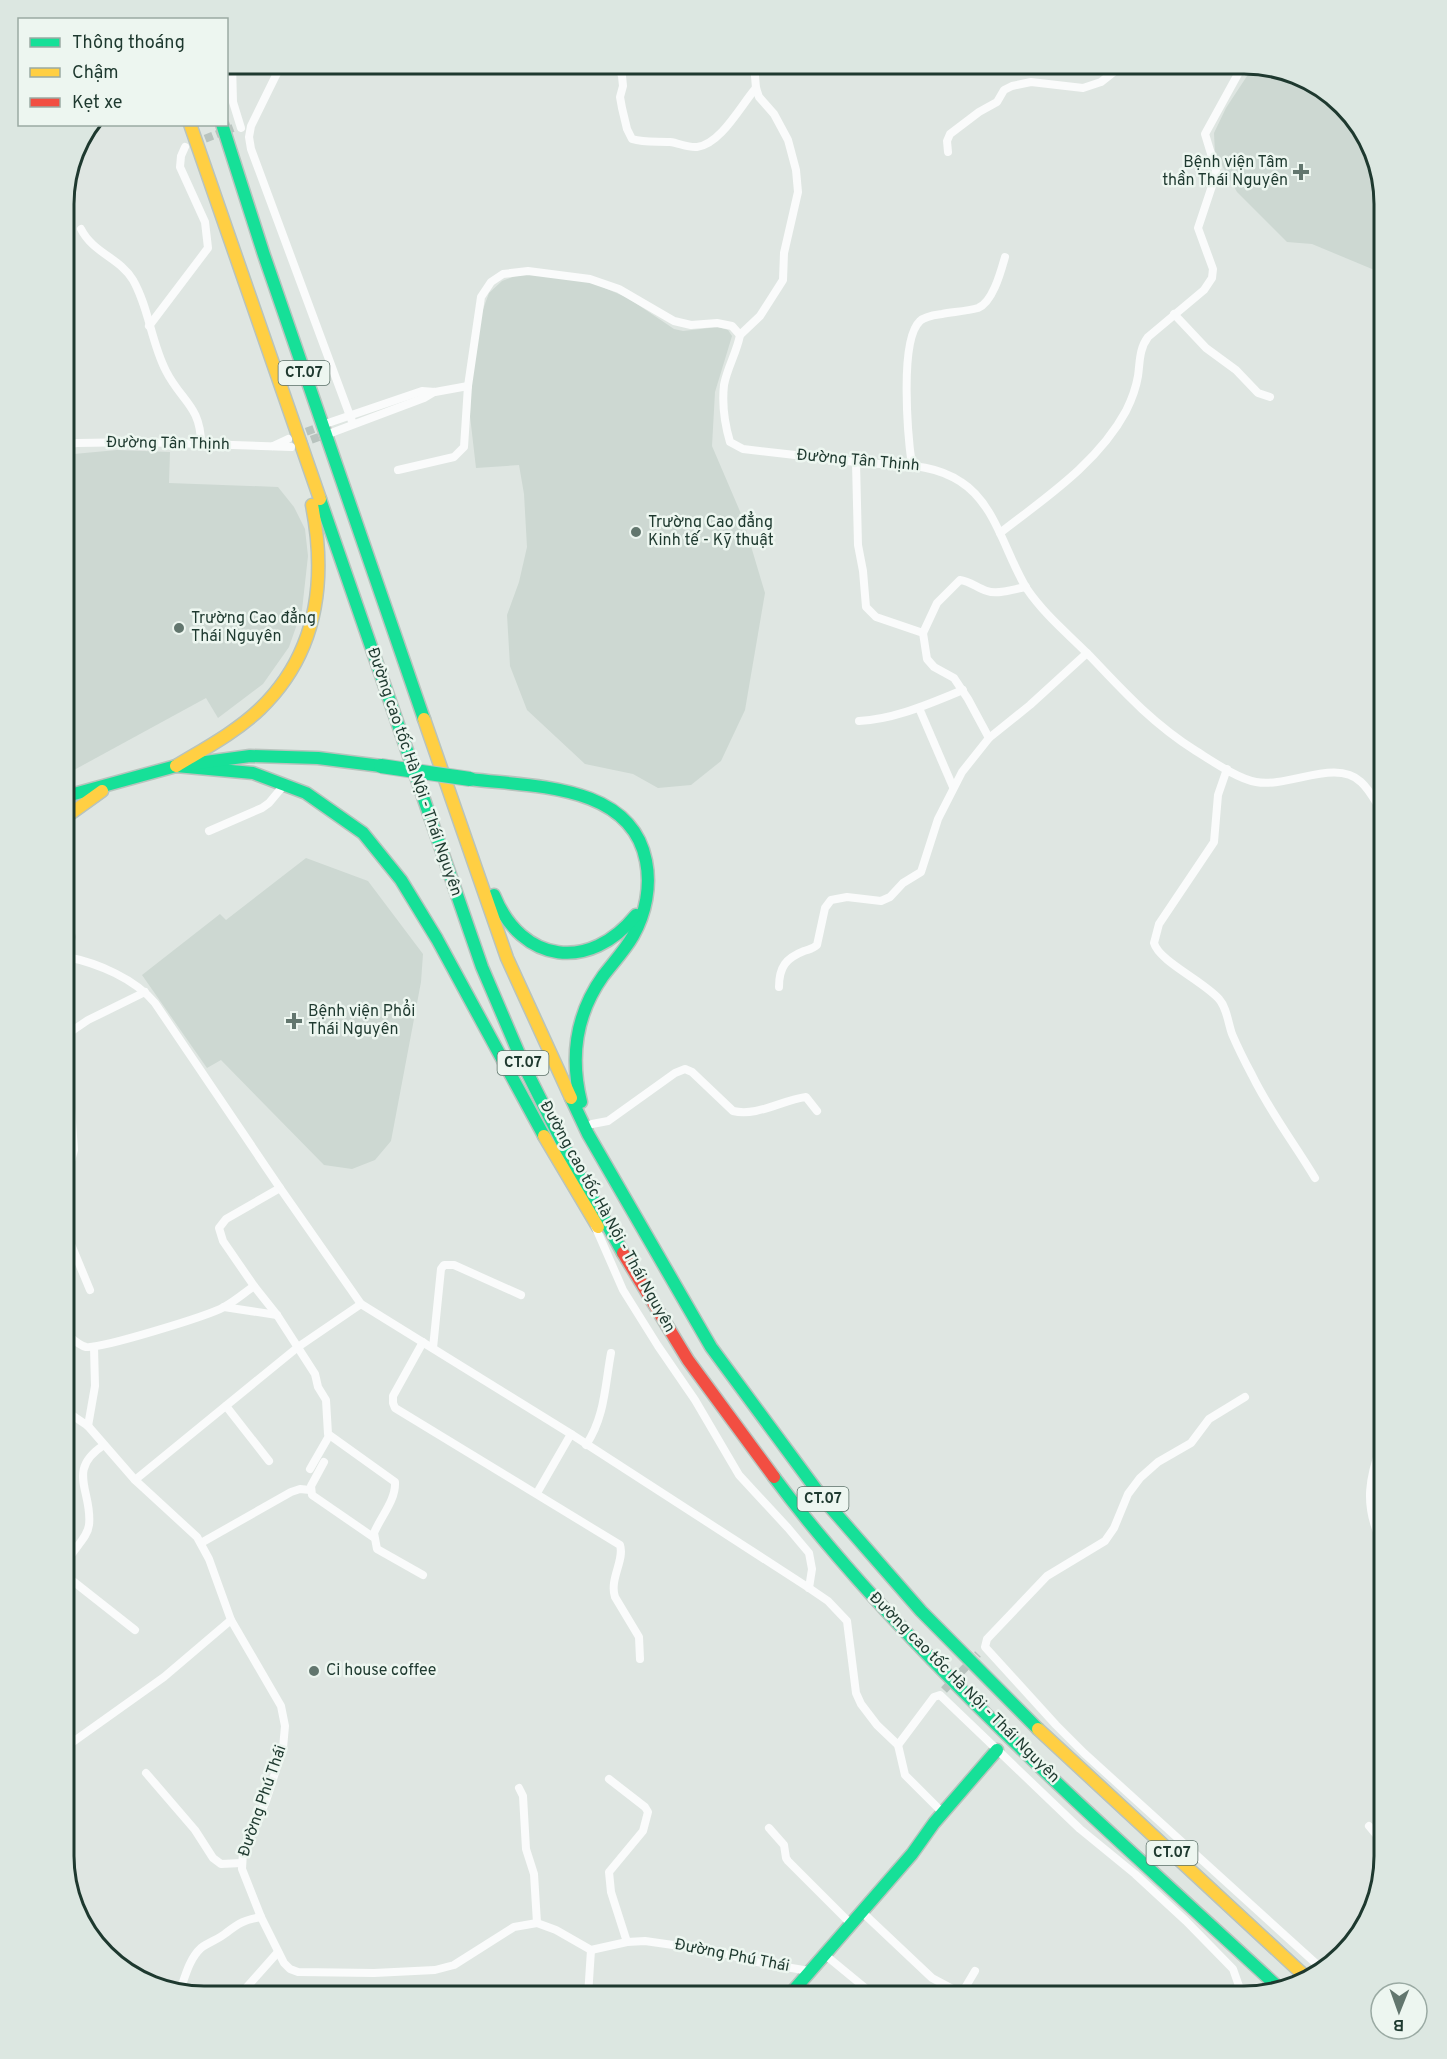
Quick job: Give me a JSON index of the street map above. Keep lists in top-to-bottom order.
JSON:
{
  "streets": {
    "main road": ["CT.07", "Đường cao tốc Hà Nội - Thái Nguyên"],
    "street": ["Đường Tân Thịnh", "Đường Phú Thái"]
  },
  "places": {
    "health": ["Bệnh viện Tâm thần Thái Nguyên", "Bệnh viện Phổi Thái Nguyên"],
    "other": ["Trường Cao đẳng Kinh tế - Kỹ thuật", "Trường Cao đẳng Thái Nguyên", "Ci house coffee"]
  },
  "legend": ["Thông thoáng", "Chậm", "Kẹt xe"],
  "north": "bottom"
}
